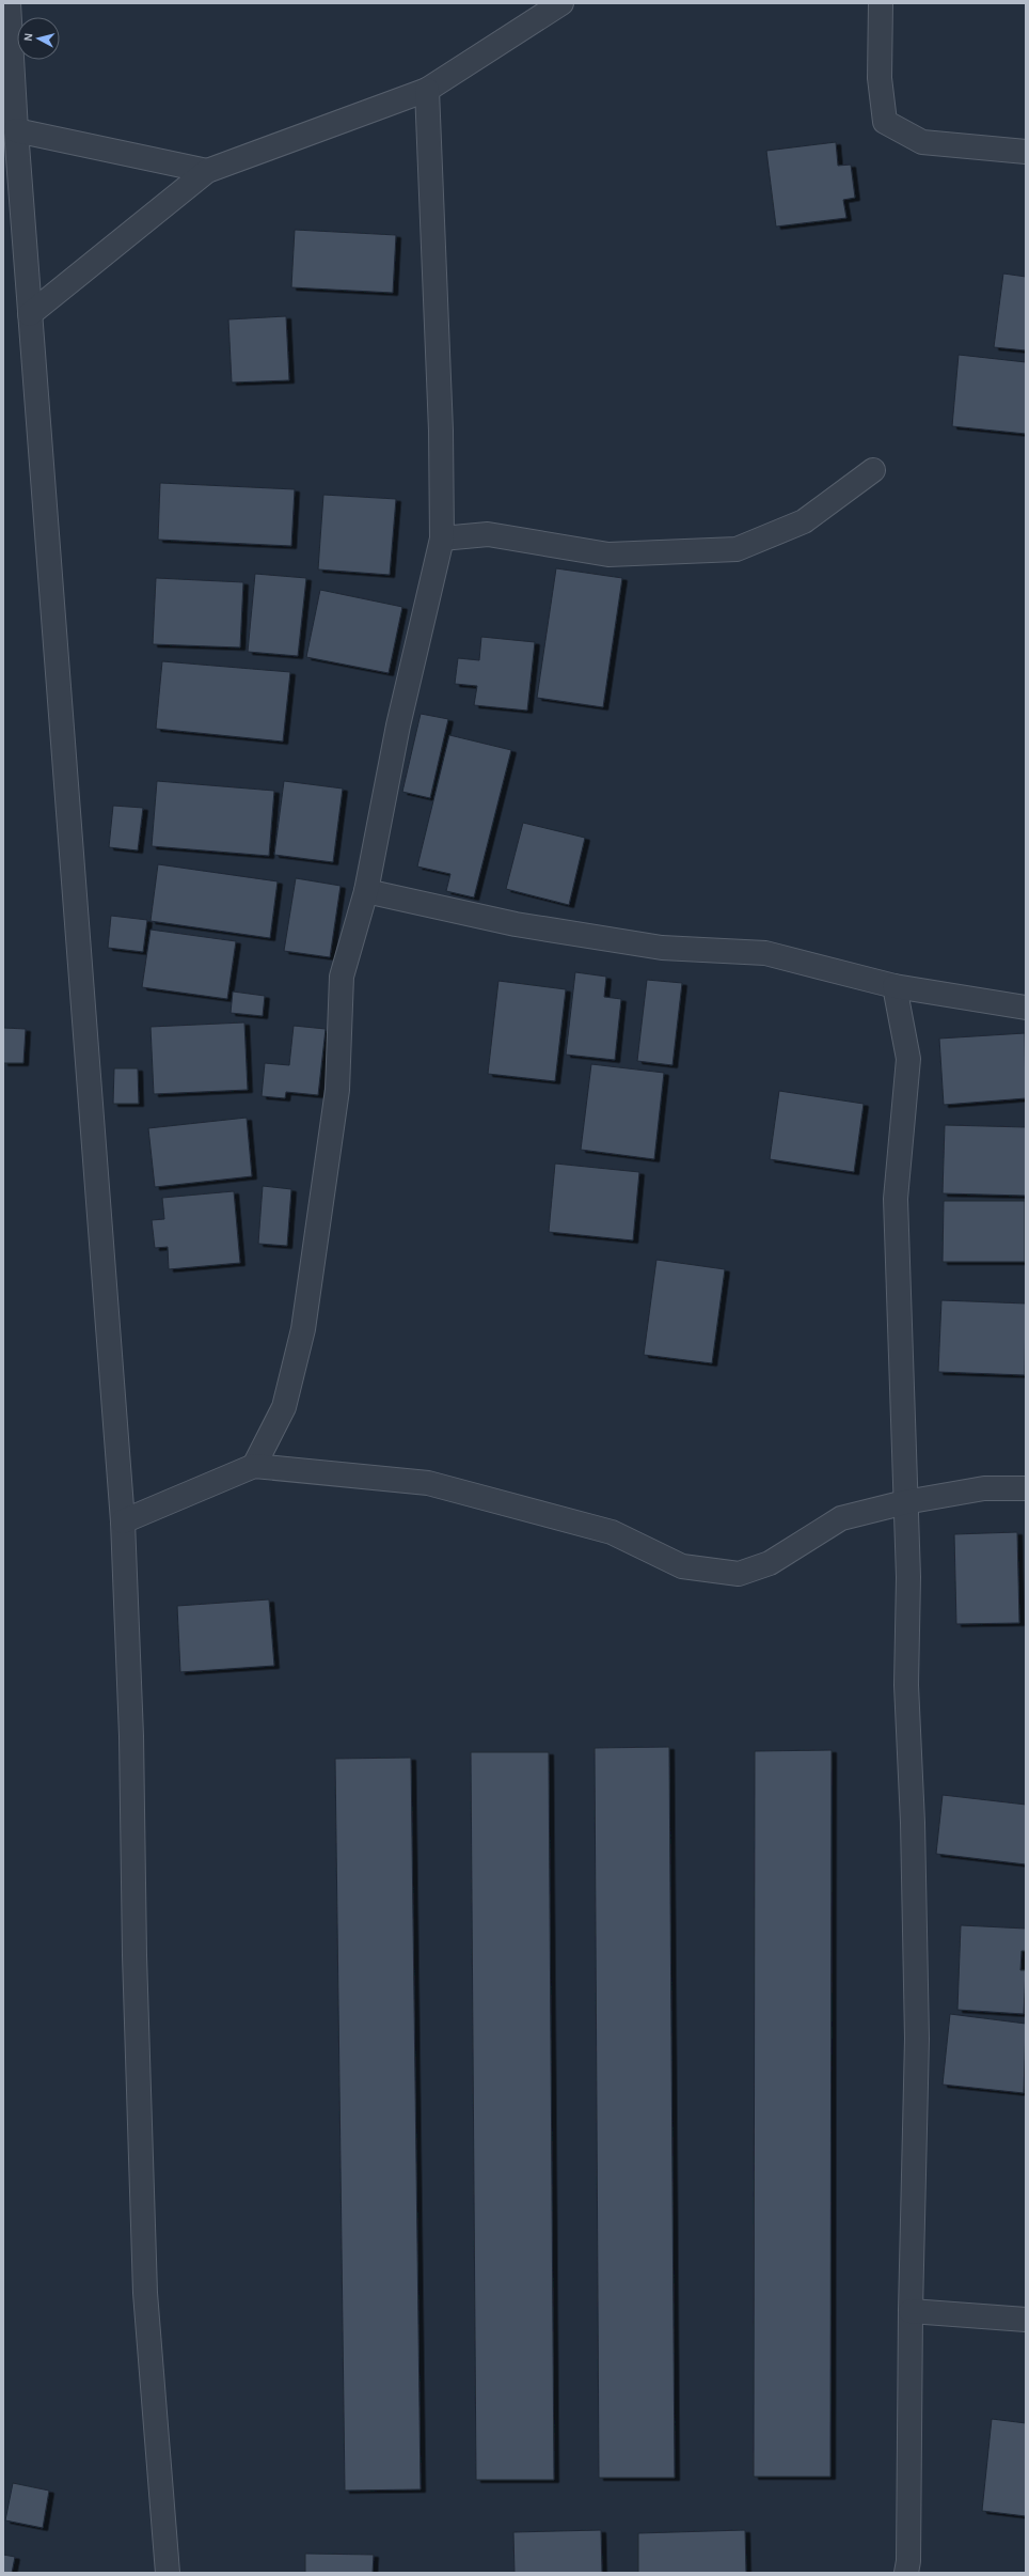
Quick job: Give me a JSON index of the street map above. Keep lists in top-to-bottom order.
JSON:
{
  "north": "left"
}
